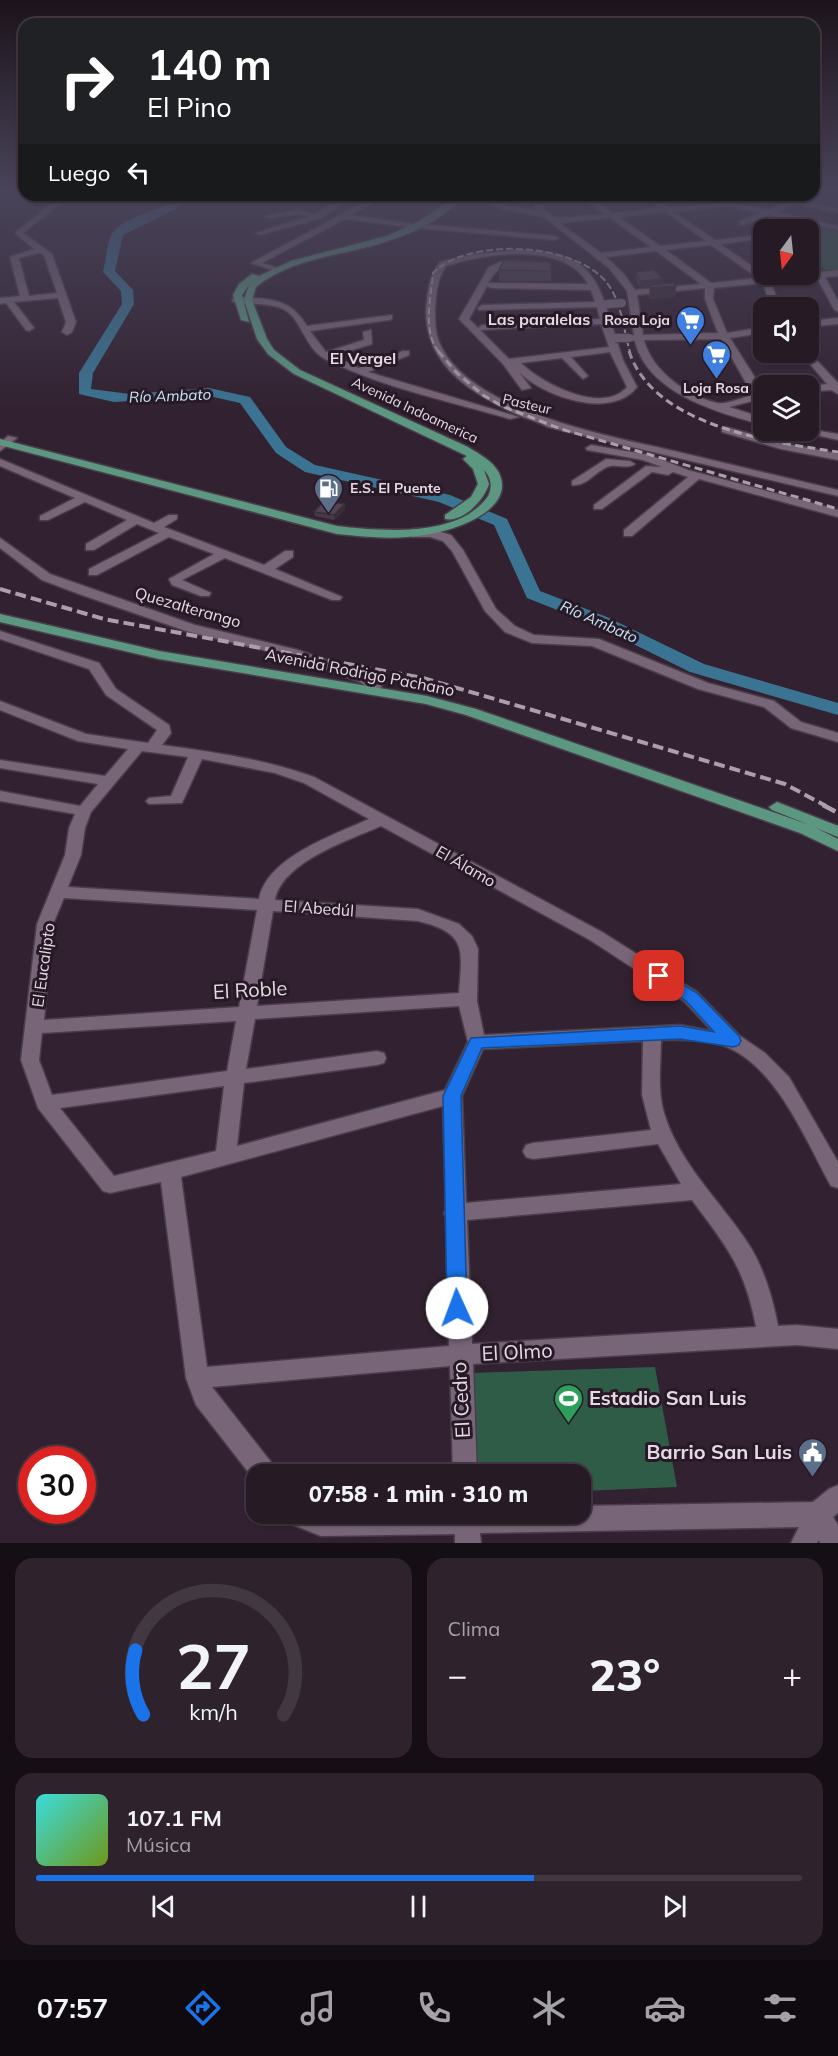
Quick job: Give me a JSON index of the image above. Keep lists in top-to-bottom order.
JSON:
{
  "streets": {
    "main road": ["Avenida Indoamerica", "Avenida Rodrigo Pachano"],
    "street": [
      "Pasteur",
      "Quezalterango",
      "El Álamo",
      "El Abedúl",
      "El Eucalipto",
      "El Roble",
      "El Olmo",
      "El Cedro"
    ]
  },
  "crossings": [
    ["Quezalterango", "Avenida Rodrigo Pachano"],
    ["El Álamo", "El Eucalipto"],
    ["El Abedúl", "El Eucalipto"],
    ["El Abedúl", "El Roble"],
    ["El Abedúl", "El Cedro"],
    ["El Eucalipto", "El Roble"],
    ["El Olmo", "El Cedro"]
  ],
  "districts": ["Las paralelas", "El Vergel"],
  "water": ["Río Ambato"],
  "places": {
    "supermarket": ["Rosa Loja", "Loja Rosa"],
    "fuel station": ["E.S. El Puente"],
    "sports": ["Estadio San Luis"],
    "public building": ["Barrio San Luis"]
  },
  "north": "bottom",
  "page": {
    "turn": ["140 m", "El Pino"],
    "then": "Luego",
    "limit": "30",
    "trip": "07:58 · 1 min · 310 m",
    "tile": "Clima",
    "heat": ["−", "23°", "+"],
    "song": ["107.1 FM", "Música"],
    "tabs": "07:57",
    "gauge": ["27", "km/h"]
  }
}
